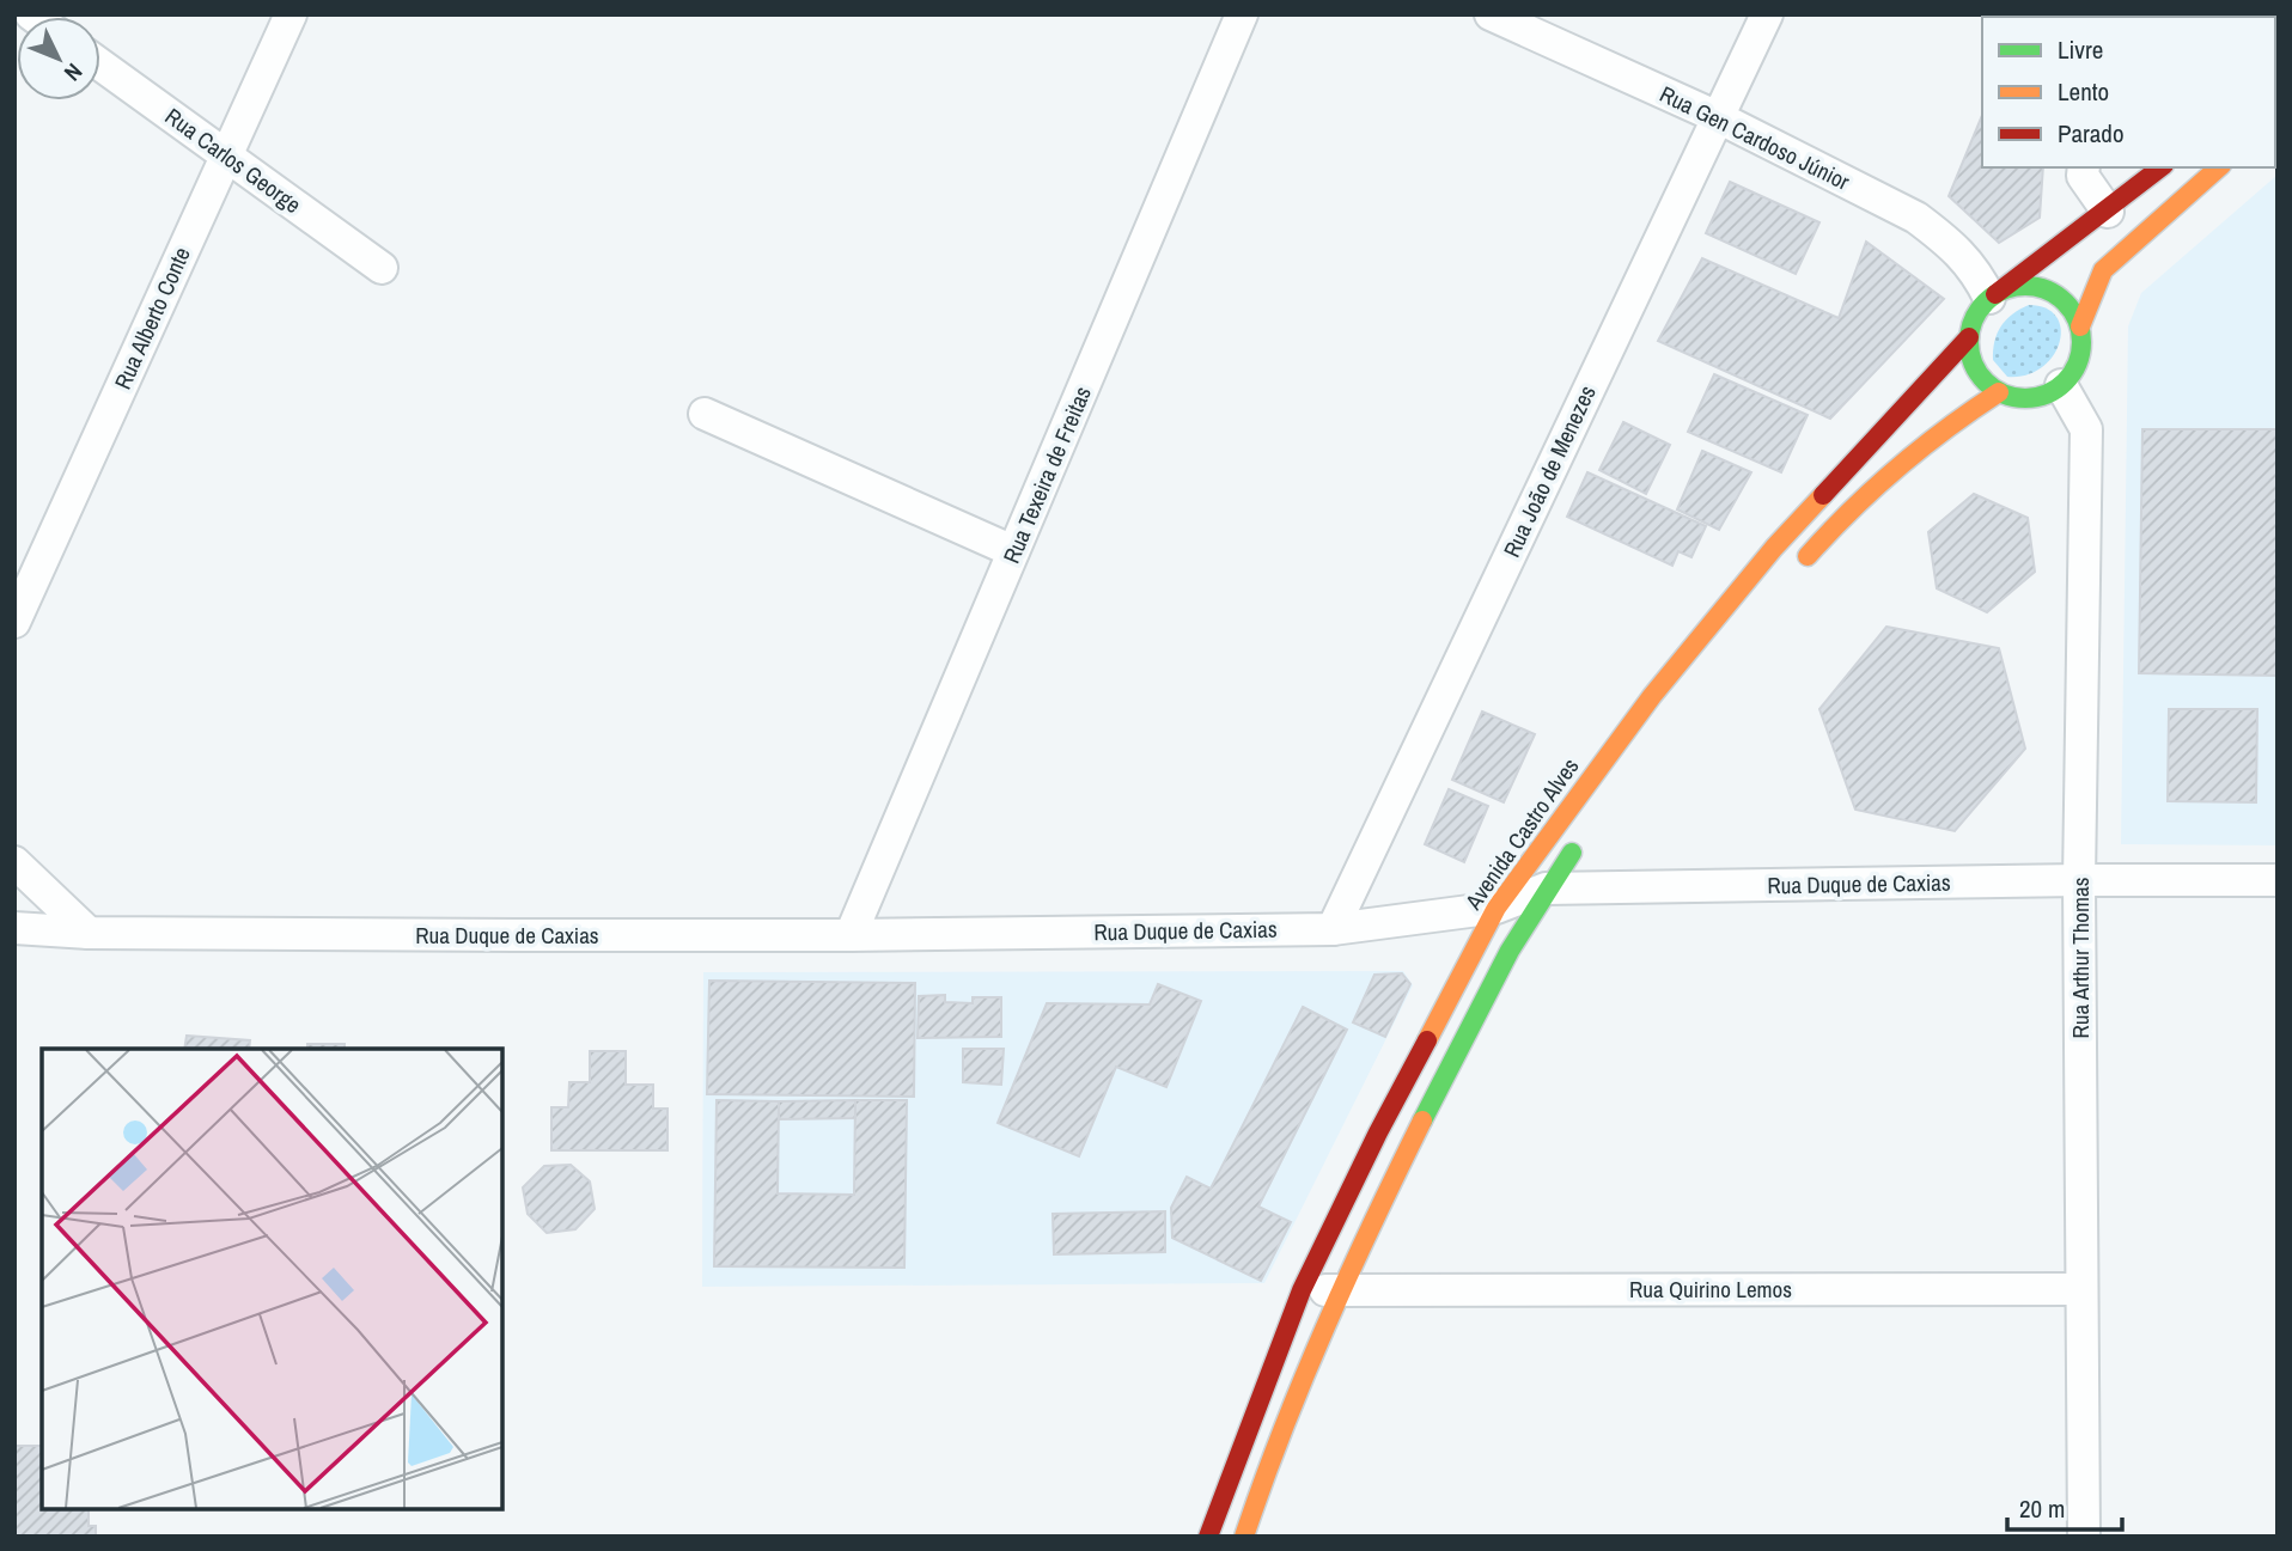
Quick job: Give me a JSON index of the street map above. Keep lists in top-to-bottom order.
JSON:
{
  "streets": {
    "main road": ["Avenida Castro Alves"],
    "street": [
      "Rua Gen Cardoso Júnior",
      "Rua Carlos George",
      "Rua Alberto Conte",
      "Rua João de Menezes",
      "Rua Texeira de Freitas",
      "Rua Duque de Caxias",
      "Rua Arthur Thomas",
      "Rua Quirino Lemos"
    ]
  },
  "crossings": [
    ["Rua Gen Cardoso Júnior", "Rua João de Menezes"],
    ["Rua Gen Cardoso Júnior", "Avenida Castro Alves"],
    ["Rua Gen Cardoso Júnior", "Rua Arthur Thomas"],
    ["Rua Carlos George", "Rua Alberto Conte"],
    ["Rua João de Menezes", "Rua Duque de Caxias"],
    ["Rua Texeira de Freitas", "Rua Duque de Caxias"],
    ["Avenida Castro Alves", "Rua Duque de Caxias"],
    ["Avenida Castro Alves", "Rua Arthur Thomas"],
    ["Avenida Castro Alves", "Rua Quirino Lemos"],
    ["Rua Duque de Caxias", "Rua Arthur Thomas"],
    ["Rua Arthur Thomas", "Rua Quirino Lemos"]
  ],
  "legend": ["Livre", "Lento", "Parado"],
  "scale_bar": "20 m",
  "north": "bottom right"
}
